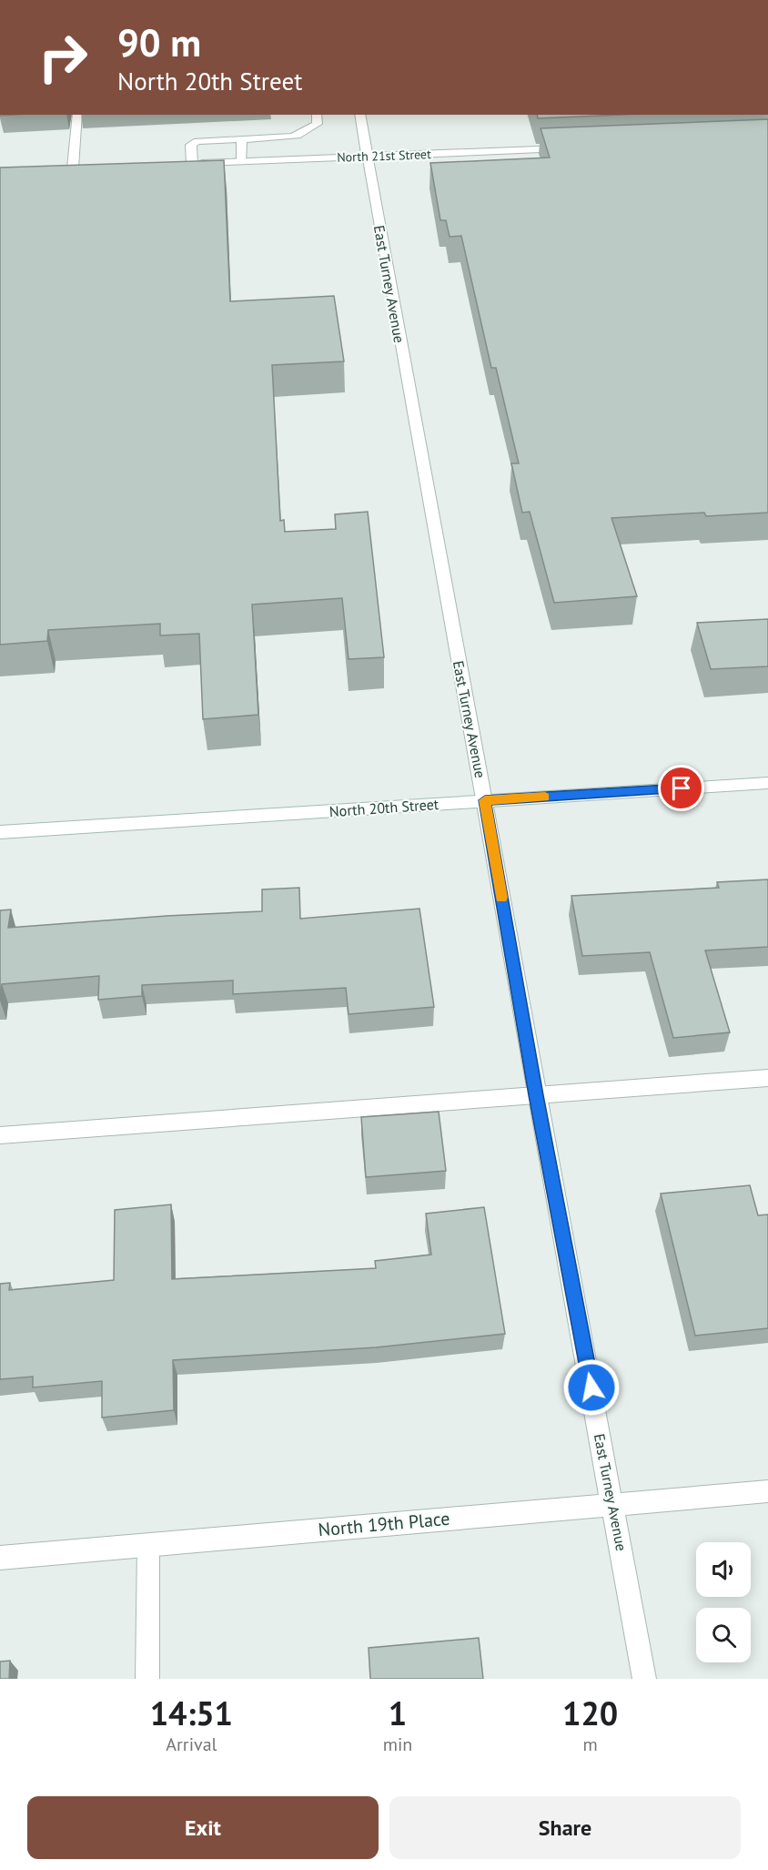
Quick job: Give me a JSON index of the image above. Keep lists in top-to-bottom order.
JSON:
{
  "streets": {
    "street": [
      "North 21st Street",
      "East Turney Avenue",
      "North 20th Street",
      "North 19th Place"
    ]
  },
  "crossings": [
    ["North 21st Street", "East Turney Avenue"],
    ["East Turney Avenue", "North 20th Street"],
    ["East Turney Avenue", "North 19th Place"]
  ],
  "page": {
    "turn": ["90 m", "North 20th Street"],
    "eta": [
      "14:51",
      "Arrival",
      "1",
      "min",
      "120",
      "m"
    ],
    "buttons": ["Exit", "Share"]
  }
}
